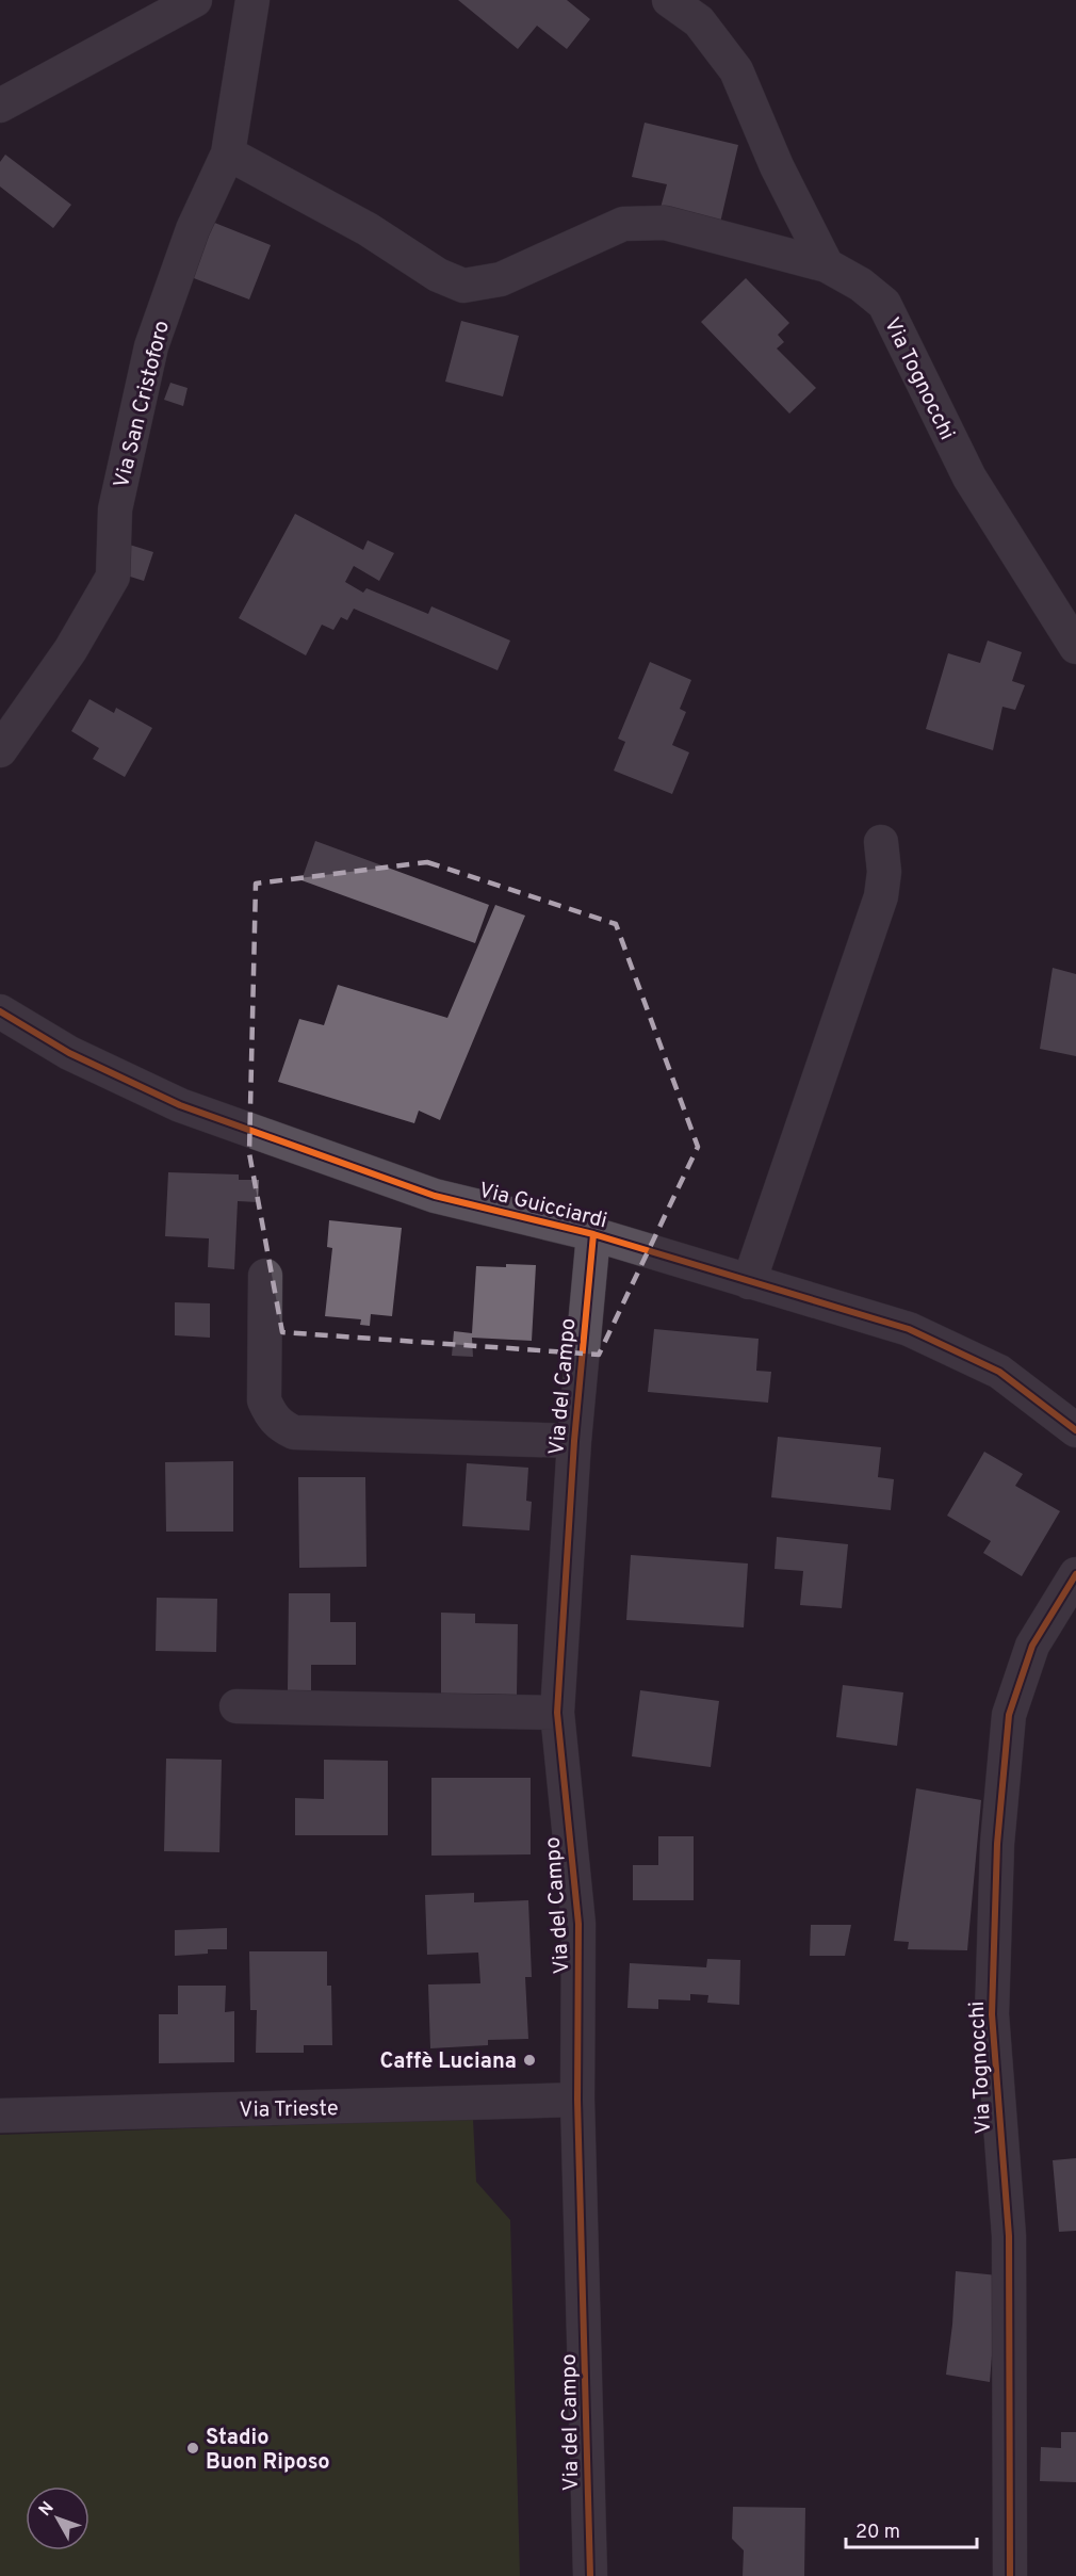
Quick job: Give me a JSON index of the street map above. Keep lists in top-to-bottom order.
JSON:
{
  "streets": {
    "street": [
      "Via Tognocchi",
      "Via San Cristoforo",
      "Via Guicciardi",
      "Via del Campo",
      "Via Trieste"
    ]
  },
  "crossings": [
    ["Via Tognocchi", "Via San Cristoforo"],
    ["Via Guicciardi", "Via del Campo"],
    ["Via del Campo", "Via Trieste"]
  ],
  "places": ["Caffè Luciana", "Stadio Buon Riposo"],
  "scale_bar": "20 m",
  "north": "top left"
}
